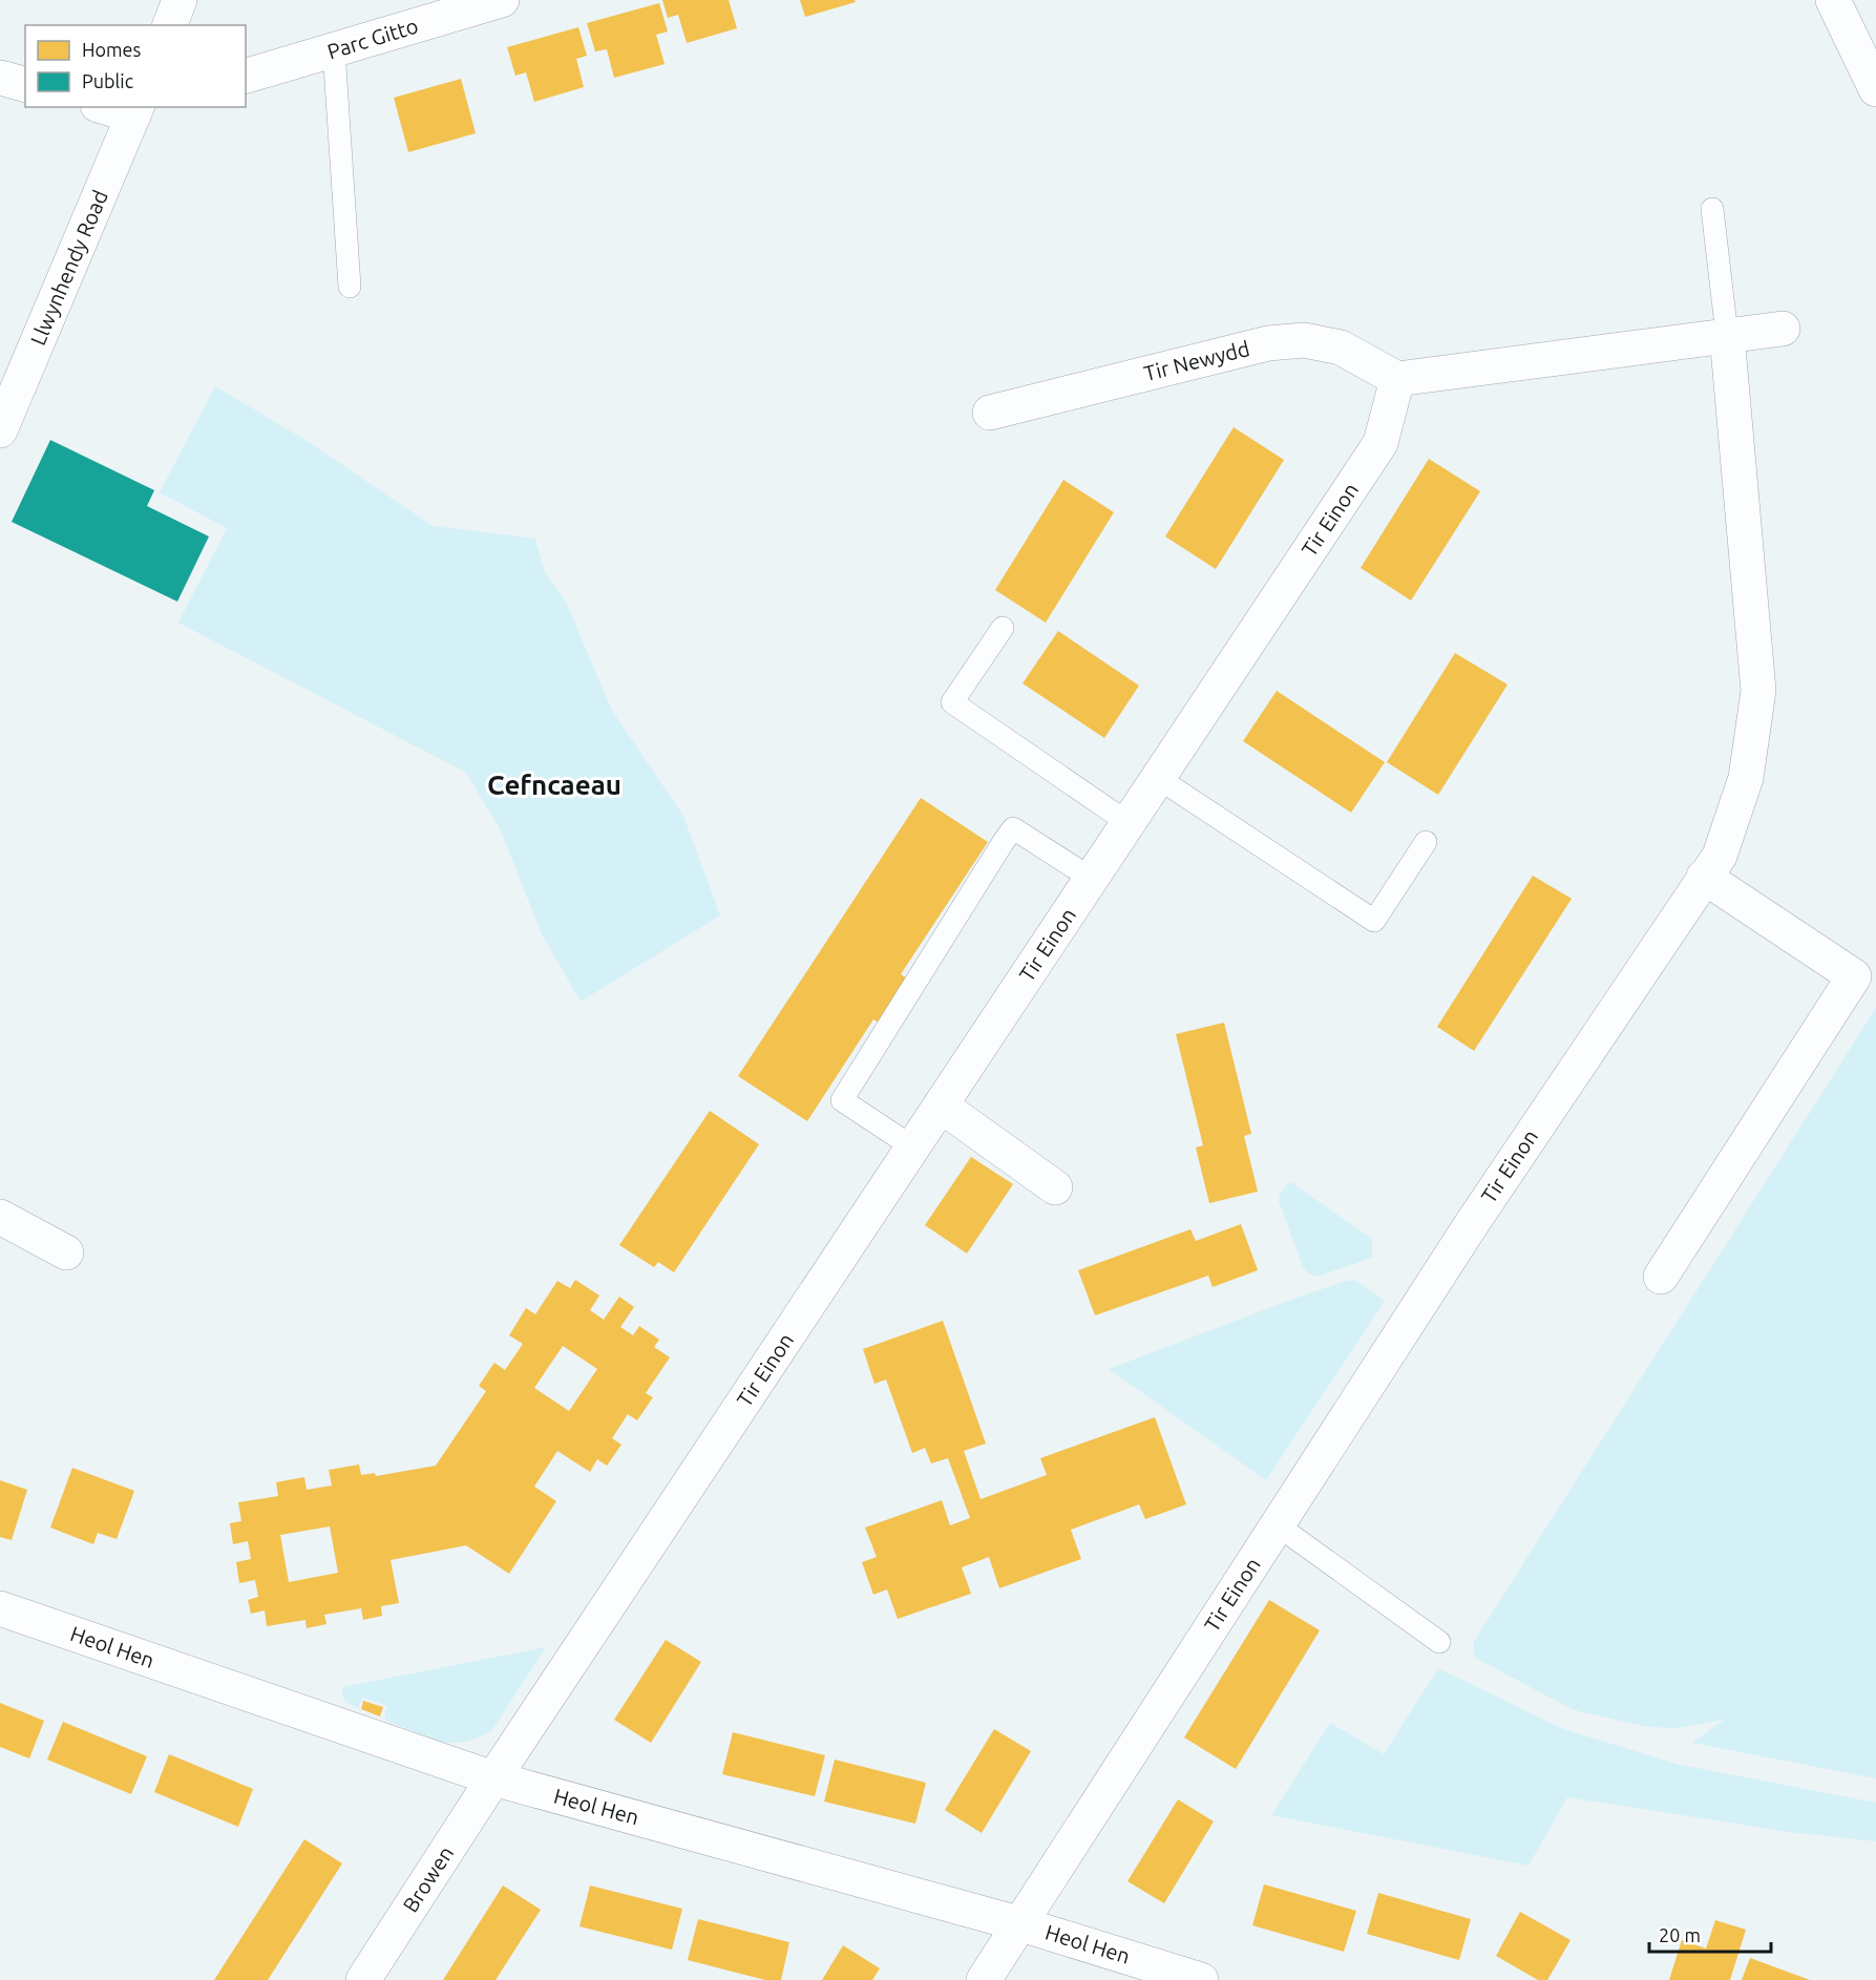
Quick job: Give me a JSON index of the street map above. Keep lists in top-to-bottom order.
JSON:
{
  "streets": {
    "street": [
      "Parc Gitto",
      "Llwynhendy Road",
      "Tir Newydd",
      "Tir Einon",
      "Heol Hen",
      "Browen"
    ]
  },
  "crossings": [
    ["Tir Newydd", "Tir Einon"],
    ["Tir Einon", "Heol Hen"],
    ["Tir Einon", "Browen"],
    ["Heol Hen", "Browen"]
  ],
  "districts": ["Cefncaeau"],
  "legend": ["Homes", "Public"],
  "scale_bar": "20 m"
}
